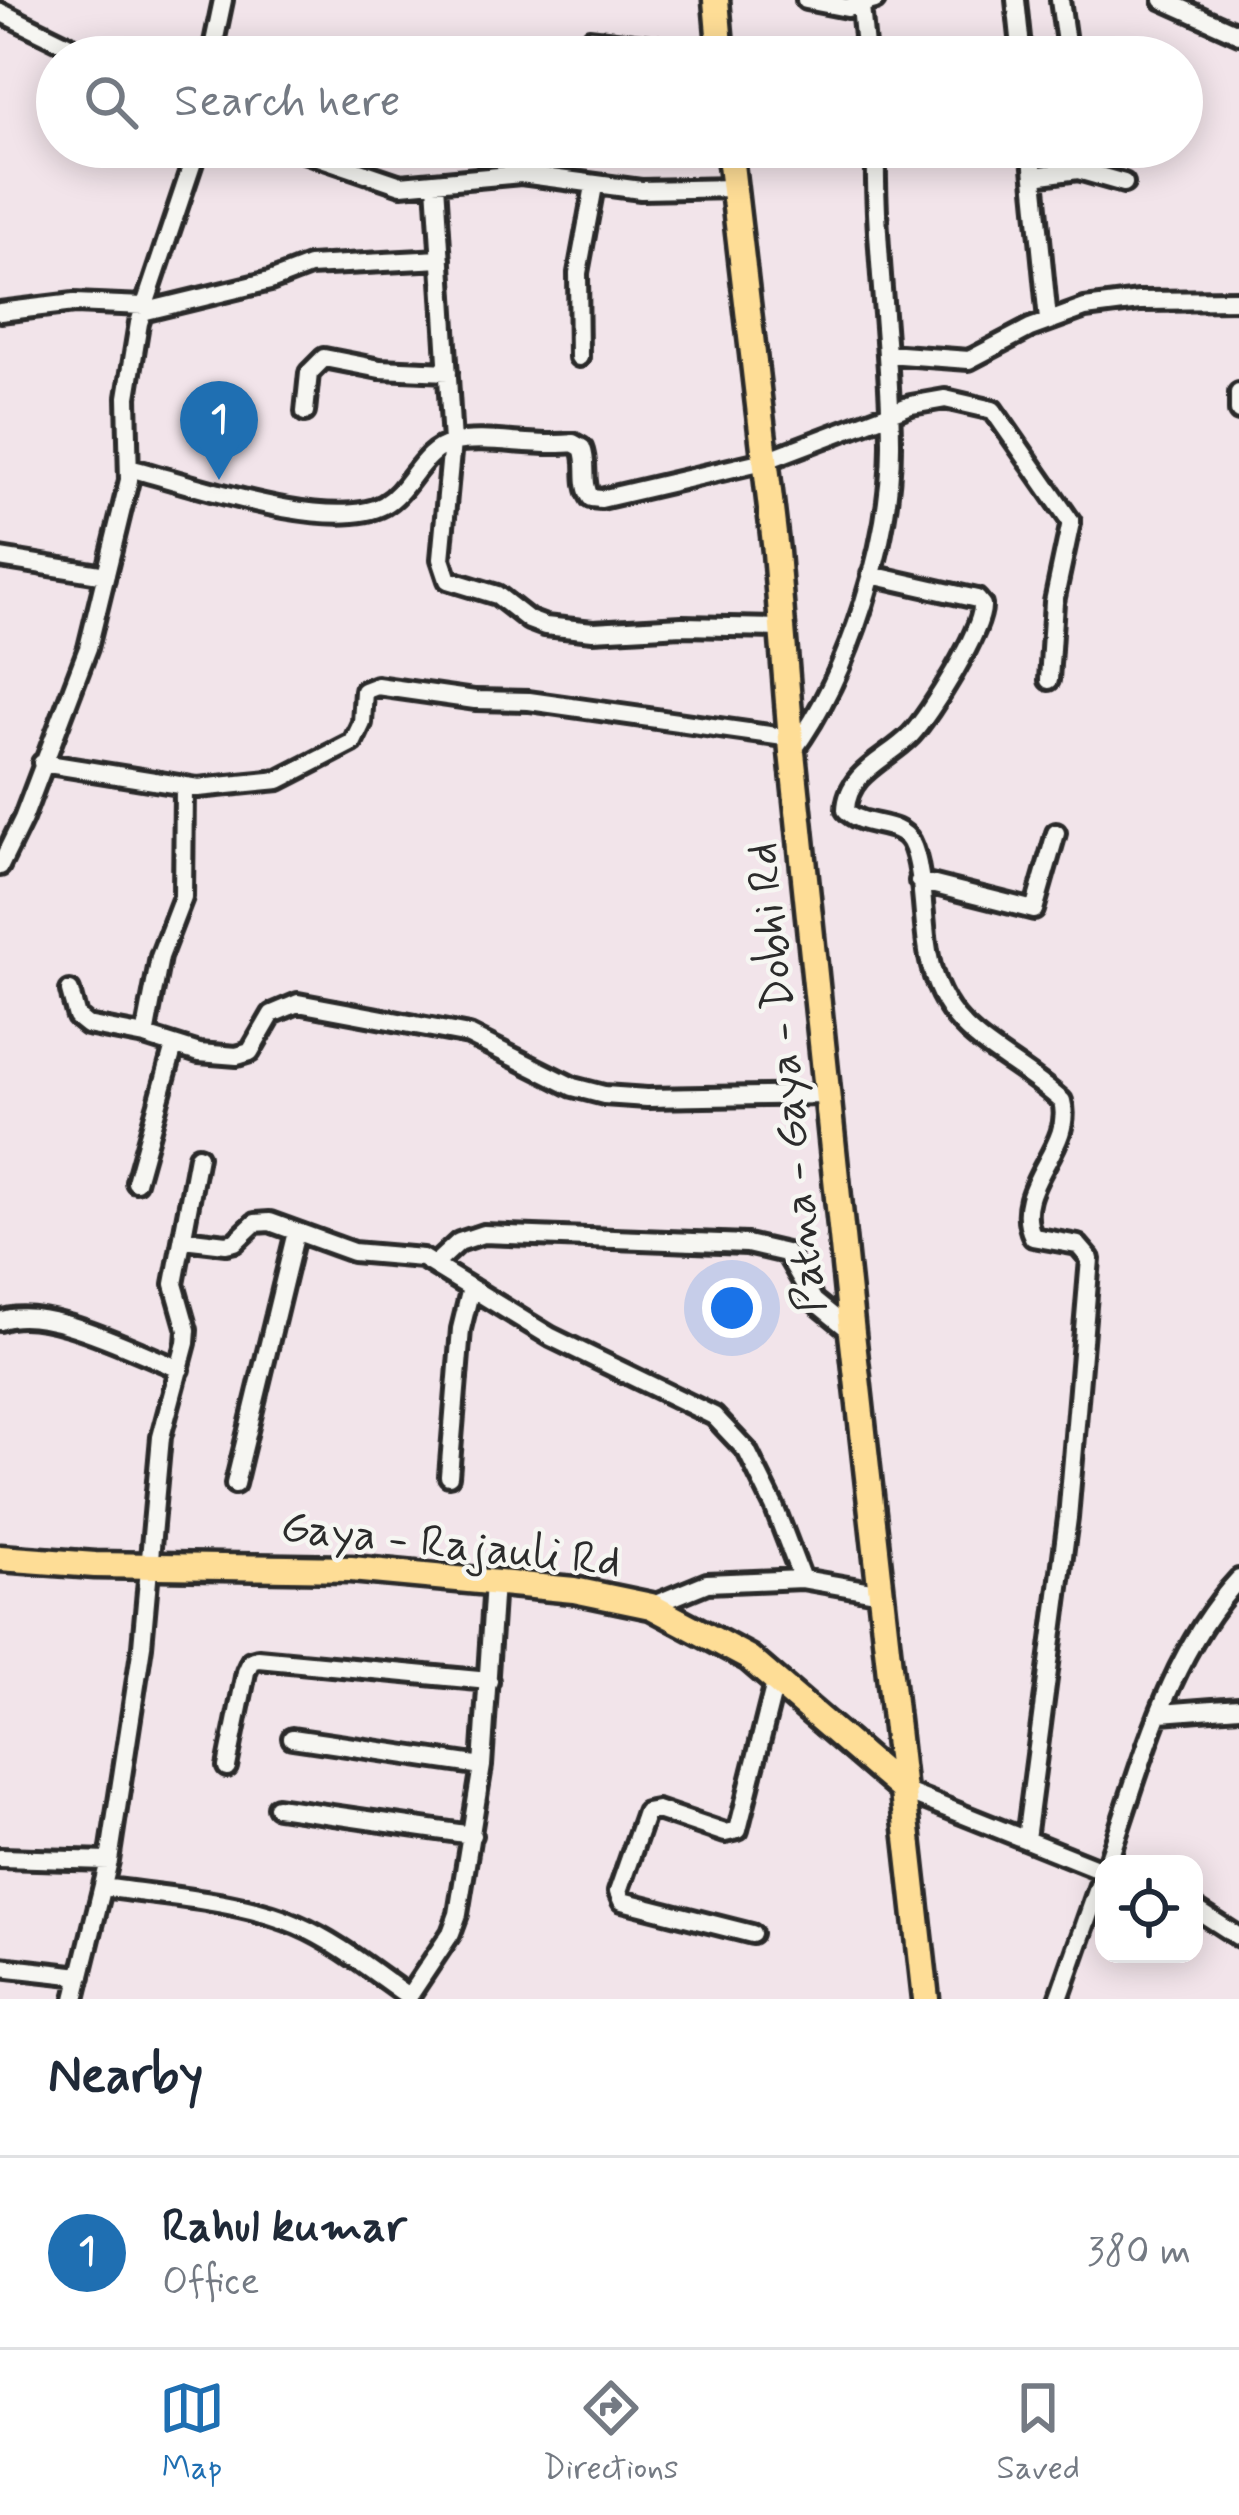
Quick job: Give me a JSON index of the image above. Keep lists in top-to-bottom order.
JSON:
{
  "streets": {
    "main road": ["Patna - Gaya - Dobhi Rd", "Gaya - Rajauli Rd"]
  },
  "crossings": [
    ["Patna - Gaya - Dobhi Rd", "Gaya - Rajauli Rd"]
  ],
  "page": {
    "search": "Search here",
    "pins": "1",
    "heading": "Nearby",
    "list": [
      {
        "mark": "1",
        "name": "Rahul kumar",
        "note": "Office",
        "value": "380 m"
      }
    ],
    "nav": ["Map", "Directions", "Saved"]
  }
}
